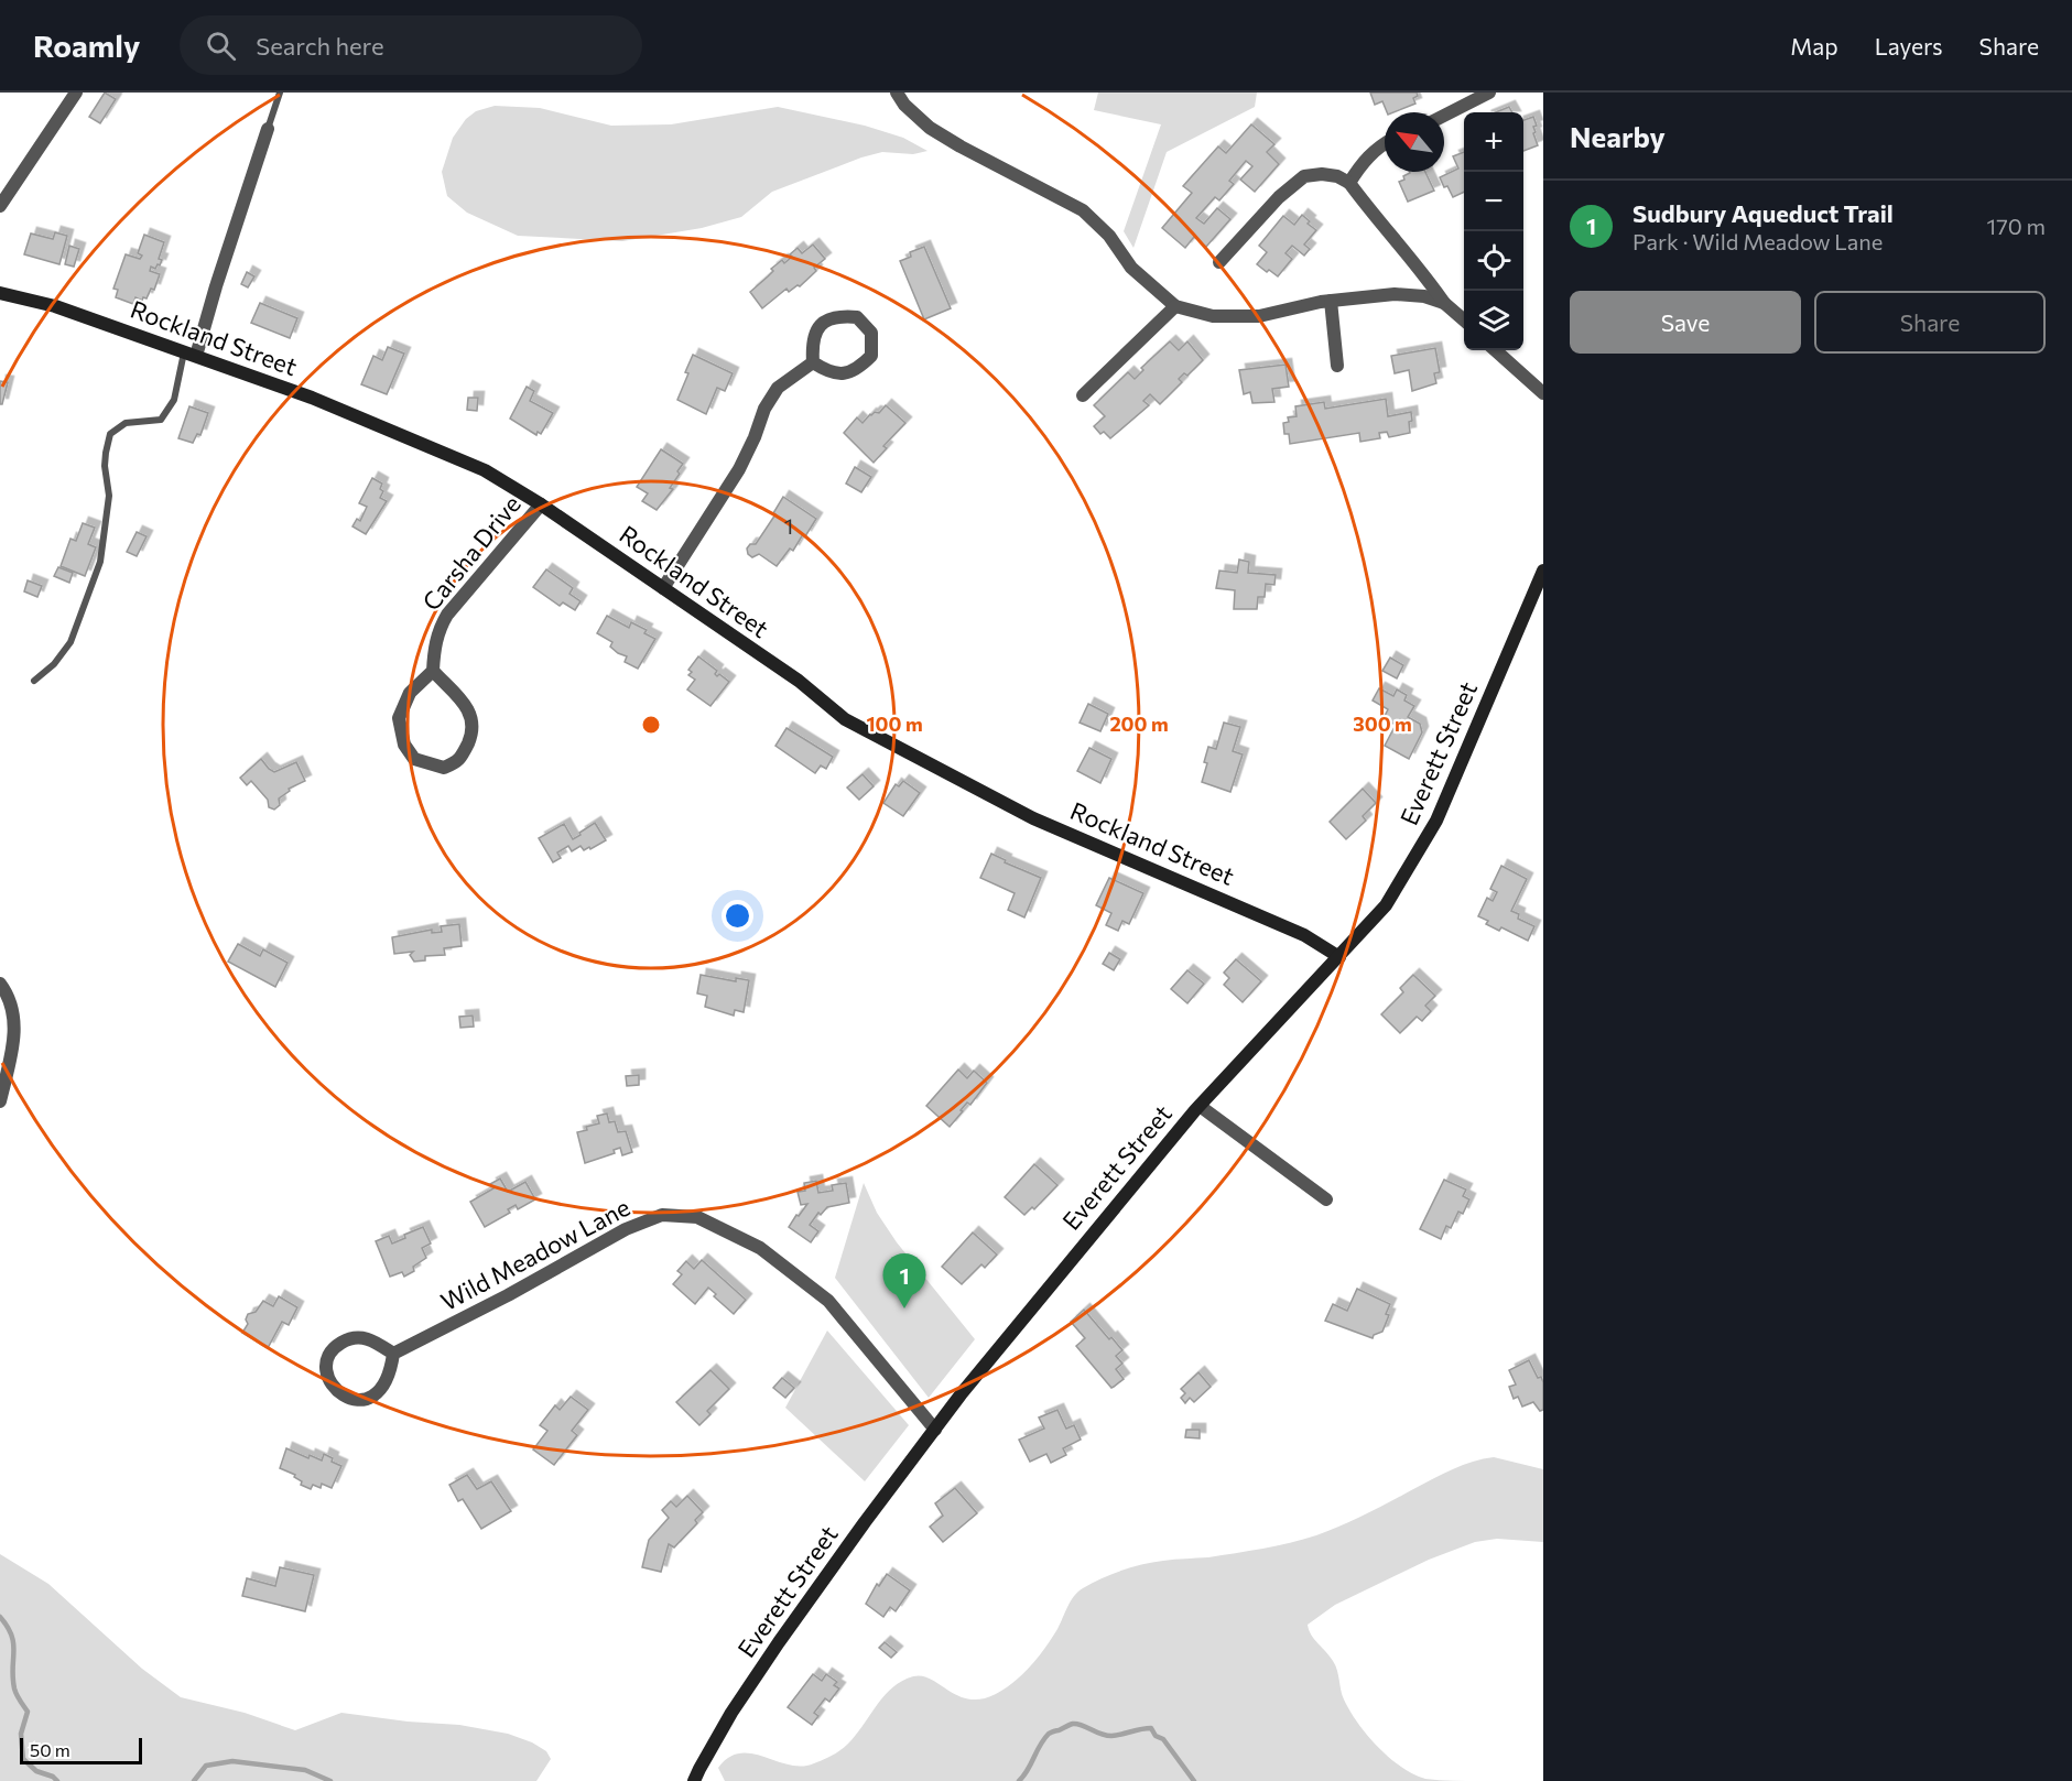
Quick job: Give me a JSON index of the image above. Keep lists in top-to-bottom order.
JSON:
{
  "streets": {
    "street": [
      "Rockland Street",
      "Carsha Drive",
      "Everett Street",
      "Wild Meadow Lane"
    ]
  },
  "crossings": [
    ["Rockland Street", "Carsha Drive"],
    ["Rockland Street", "Everett Street"],
    ["Everett Street", "Wild Meadow Lane"]
  ],
  "house_numbers": ["1"],
  "scale_bar": "50 m",
  "north": "top left",
  "page": {
    "header": "Roamly",
    "search": "Search here",
    "nav": ["Map", "Layers", "Share"],
    "heading": "Nearby",
    "map_buttons": ["+", "−"],
    "list": [
      {
        "mark": "1",
        "name": "Sudbury Aqueduct Trail",
        "note": "Park · Wild Meadow Lane",
        "value": "170 m"
      }
    ],
    "buttons": ["Save", "Share"],
    "pins": "1",
    "scale": "50 m"
  },
  "rings": ["100 m", "200 m", "300 m"]
}
